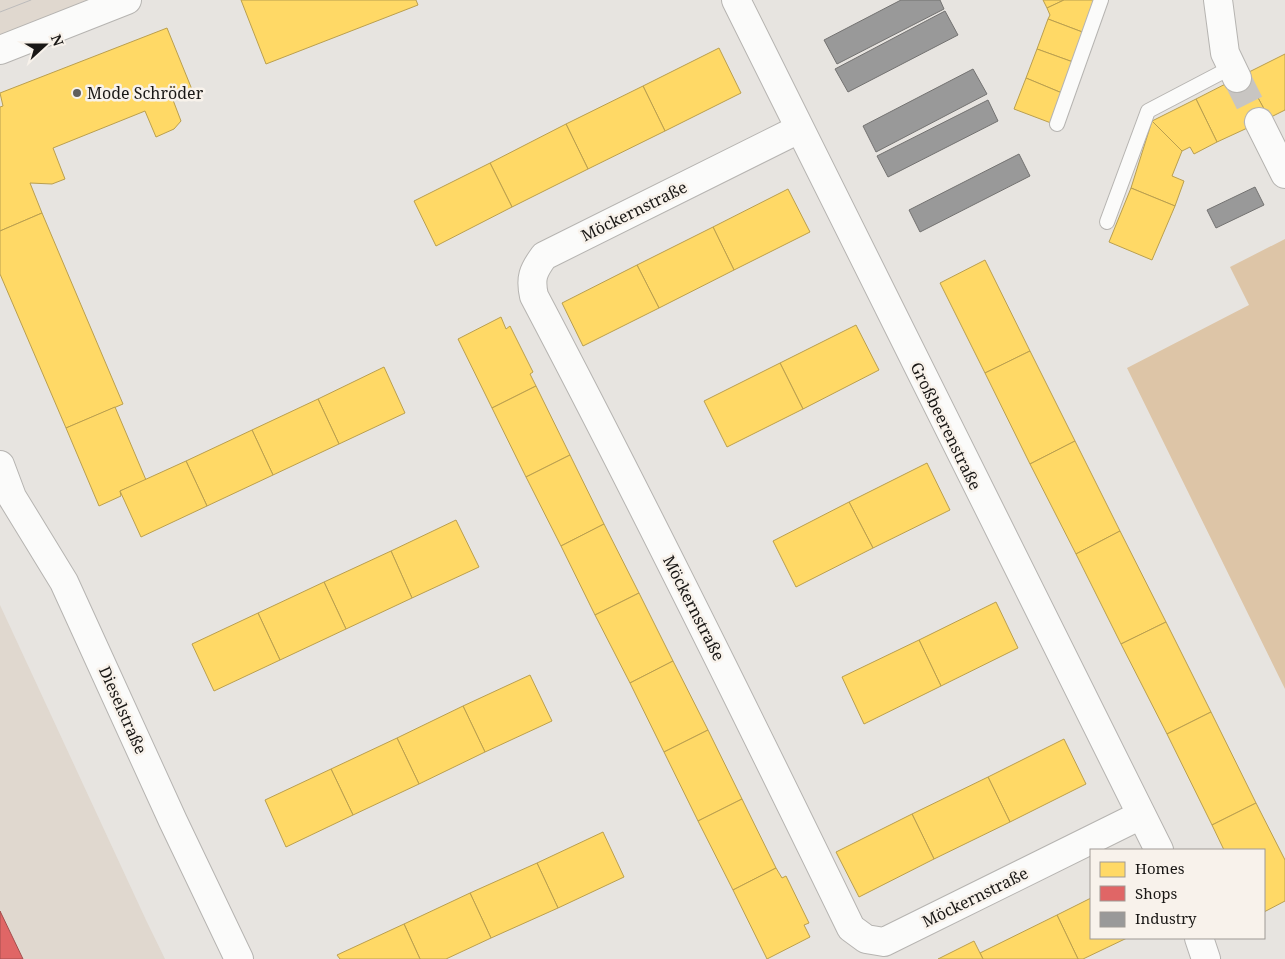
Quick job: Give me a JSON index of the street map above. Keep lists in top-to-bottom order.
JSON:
{
  "streets": {
    "street": ["Möckernstraße", "Großbeerenstraße", "Dieselstraße"]
  },
  "crossings": [
    ["Möckernstraße", "Großbeerenstraße"]
  ],
  "places": ["Mode Schröder"],
  "legend": ["Homes", "Shops", "Industry"],
  "north": "right"
}
